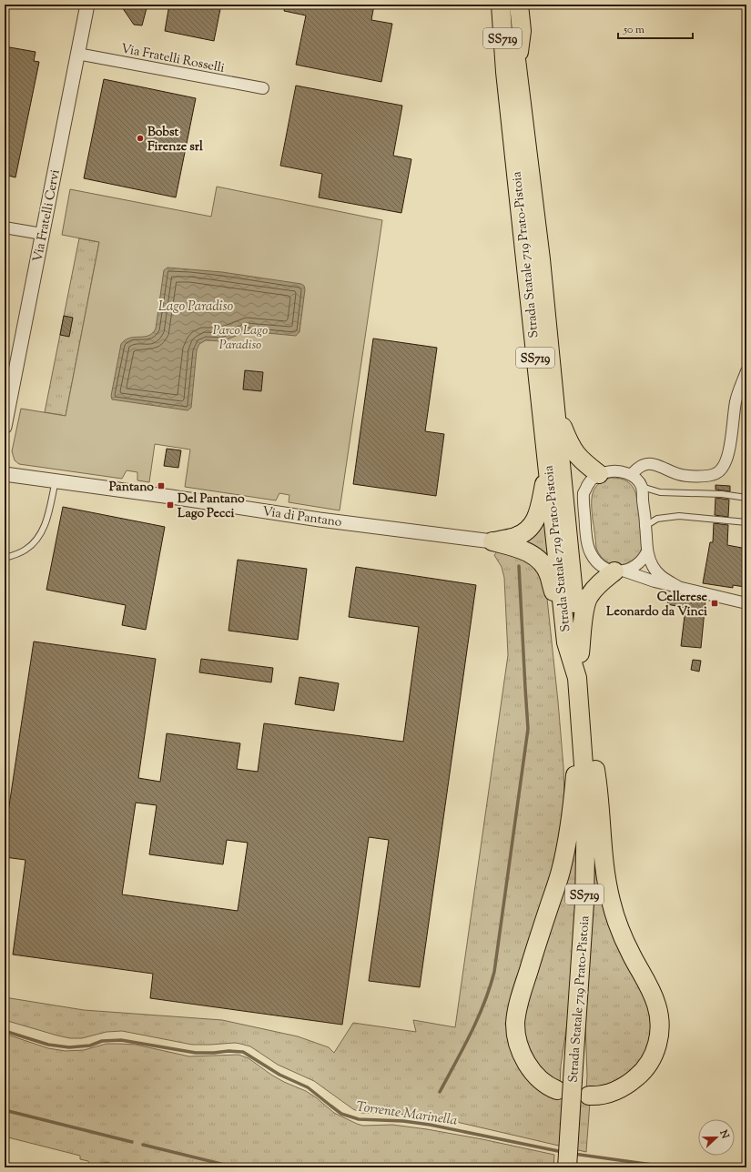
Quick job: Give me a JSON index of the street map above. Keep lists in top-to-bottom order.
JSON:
{
  "streets": {
    "highway": ["SS719", "Strada Statale 719 Prato-Pistoia"],
    "street": ["Via Fratelli Rosselli", "Via Fratelli Cervi", "Via di Pantano"]
  },
  "crossings": [
    ["Via Fratelli Rosselli", "Via Fratelli Cervi"]
  ],
  "water": ["Lago Paradiso", "Torrente Marinella"],
  "parks": ["Parco Lago Paradiso"],
  "places": {
    "other": ["Bobst Firenze srl"],
    "transit": ["Pantano", "Del Pantano Lago Pecci", "Cellerese Leonardo da Vinci"]
  },
  "scale_bar": "50 m",
  "north": "right"
}
